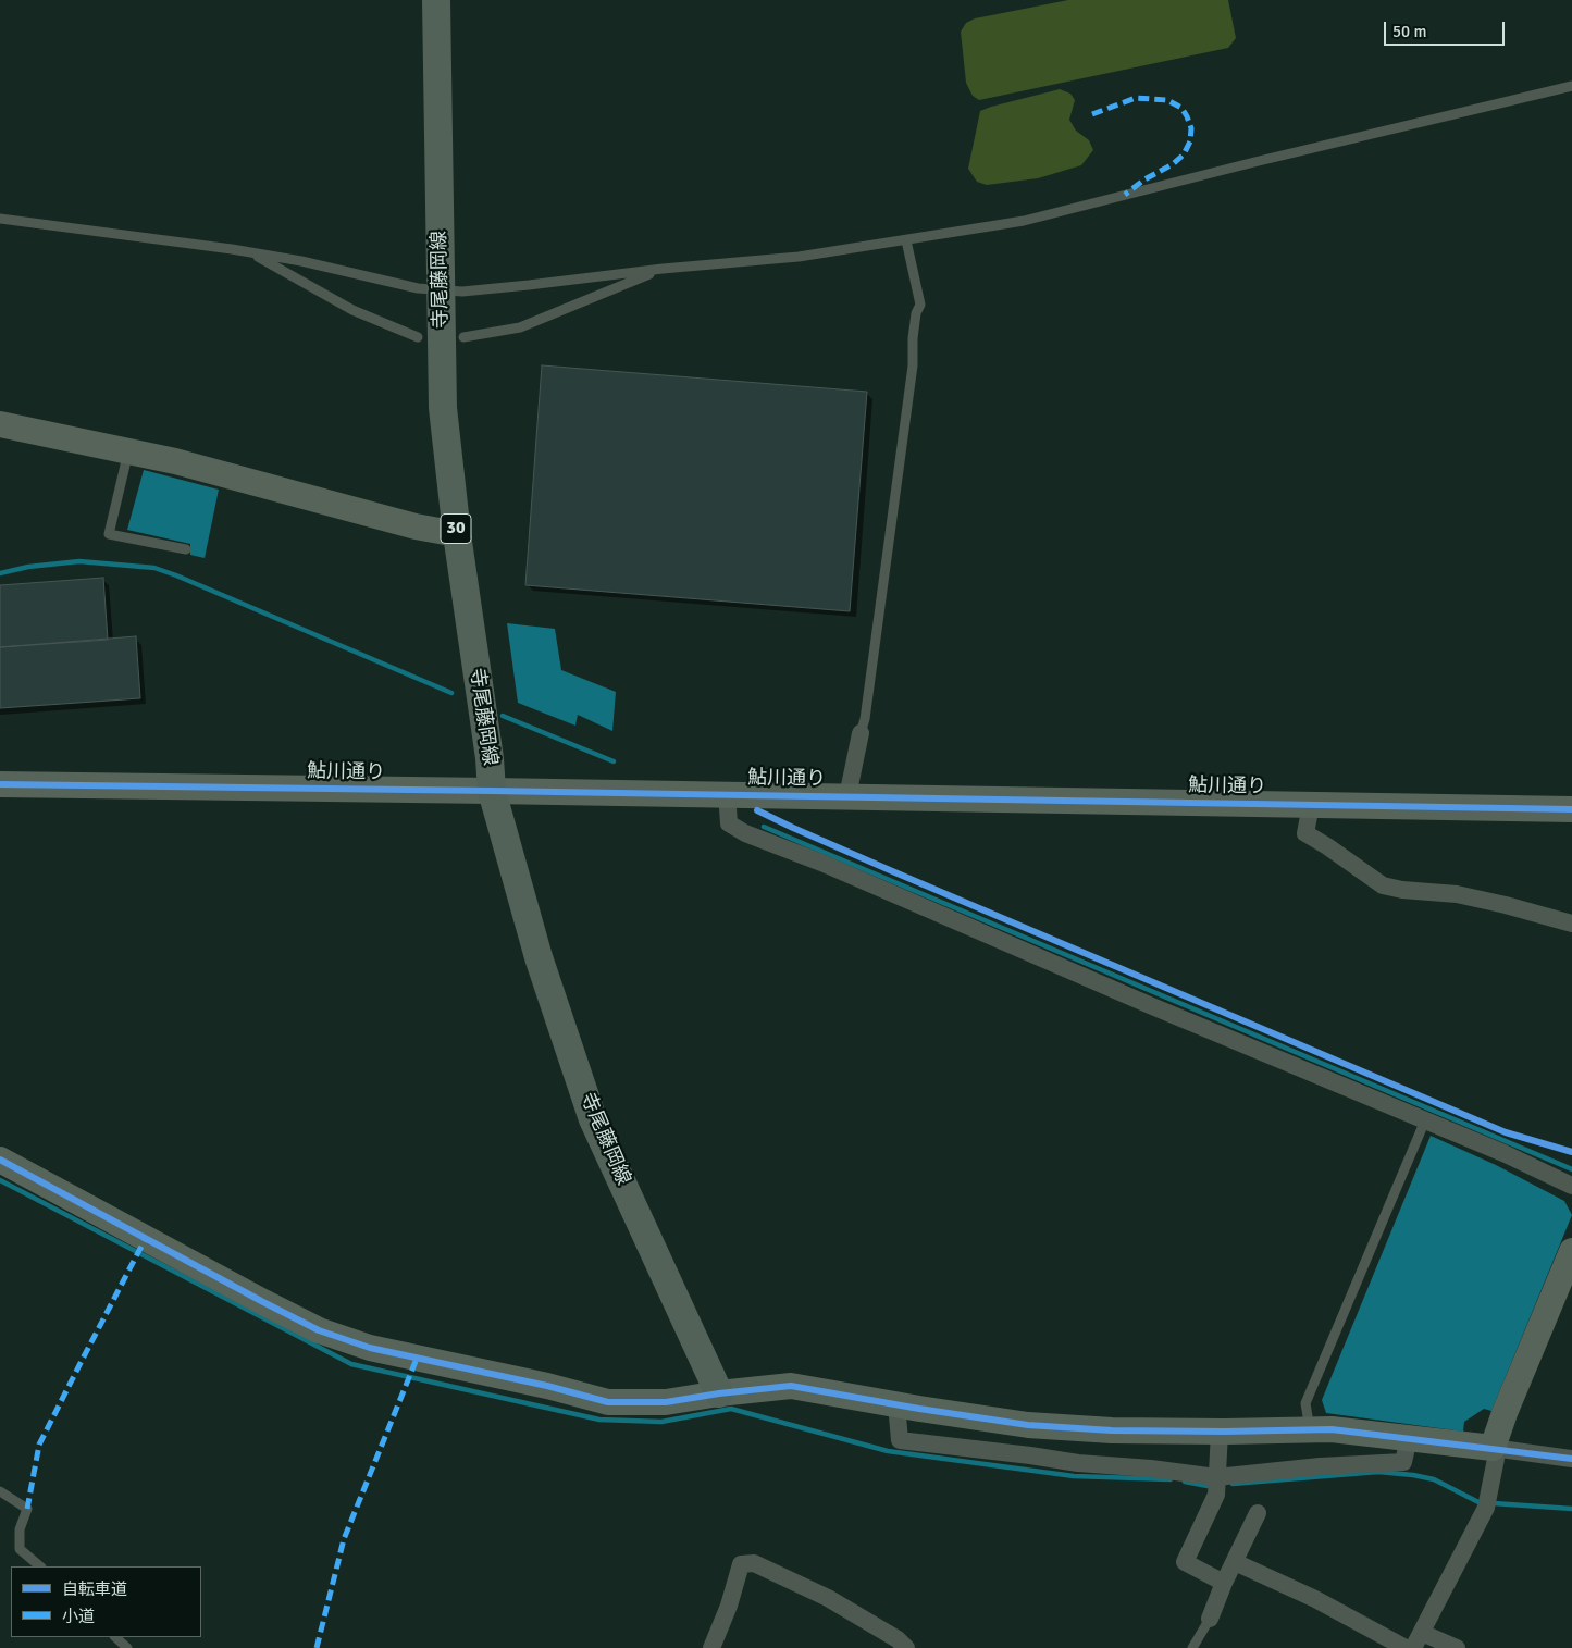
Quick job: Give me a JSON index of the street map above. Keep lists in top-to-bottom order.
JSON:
{
  "streets": {
    "main road": ["寺尾藤岡線", "30"],
    "street": ["鮎川通り"]
  },
  "crossings": [
    ["寺尾藤岡線", "鮎川通り"]
  ],
  "legend": ["自転車道", "小道"],
  "scale_bar": "50 m"
}
